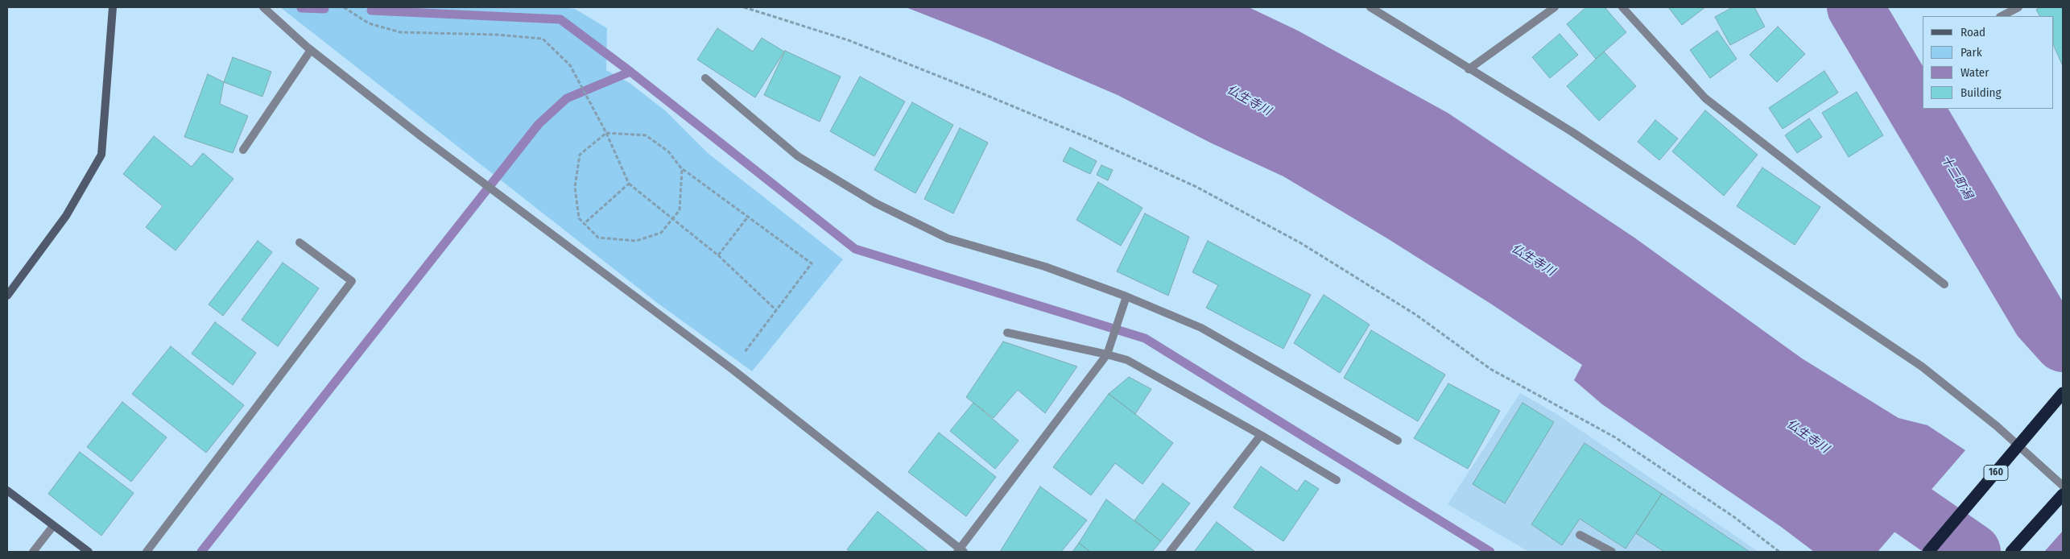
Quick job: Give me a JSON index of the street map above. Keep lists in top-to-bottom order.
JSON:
{
  "streets": {
    "highway": ["160"]
  },
  "water": ["仏生寺川", "十二町潟"],
  "legend": [
    "Road",
    "Park",
    "Water",
    "Building"
  ]
}
